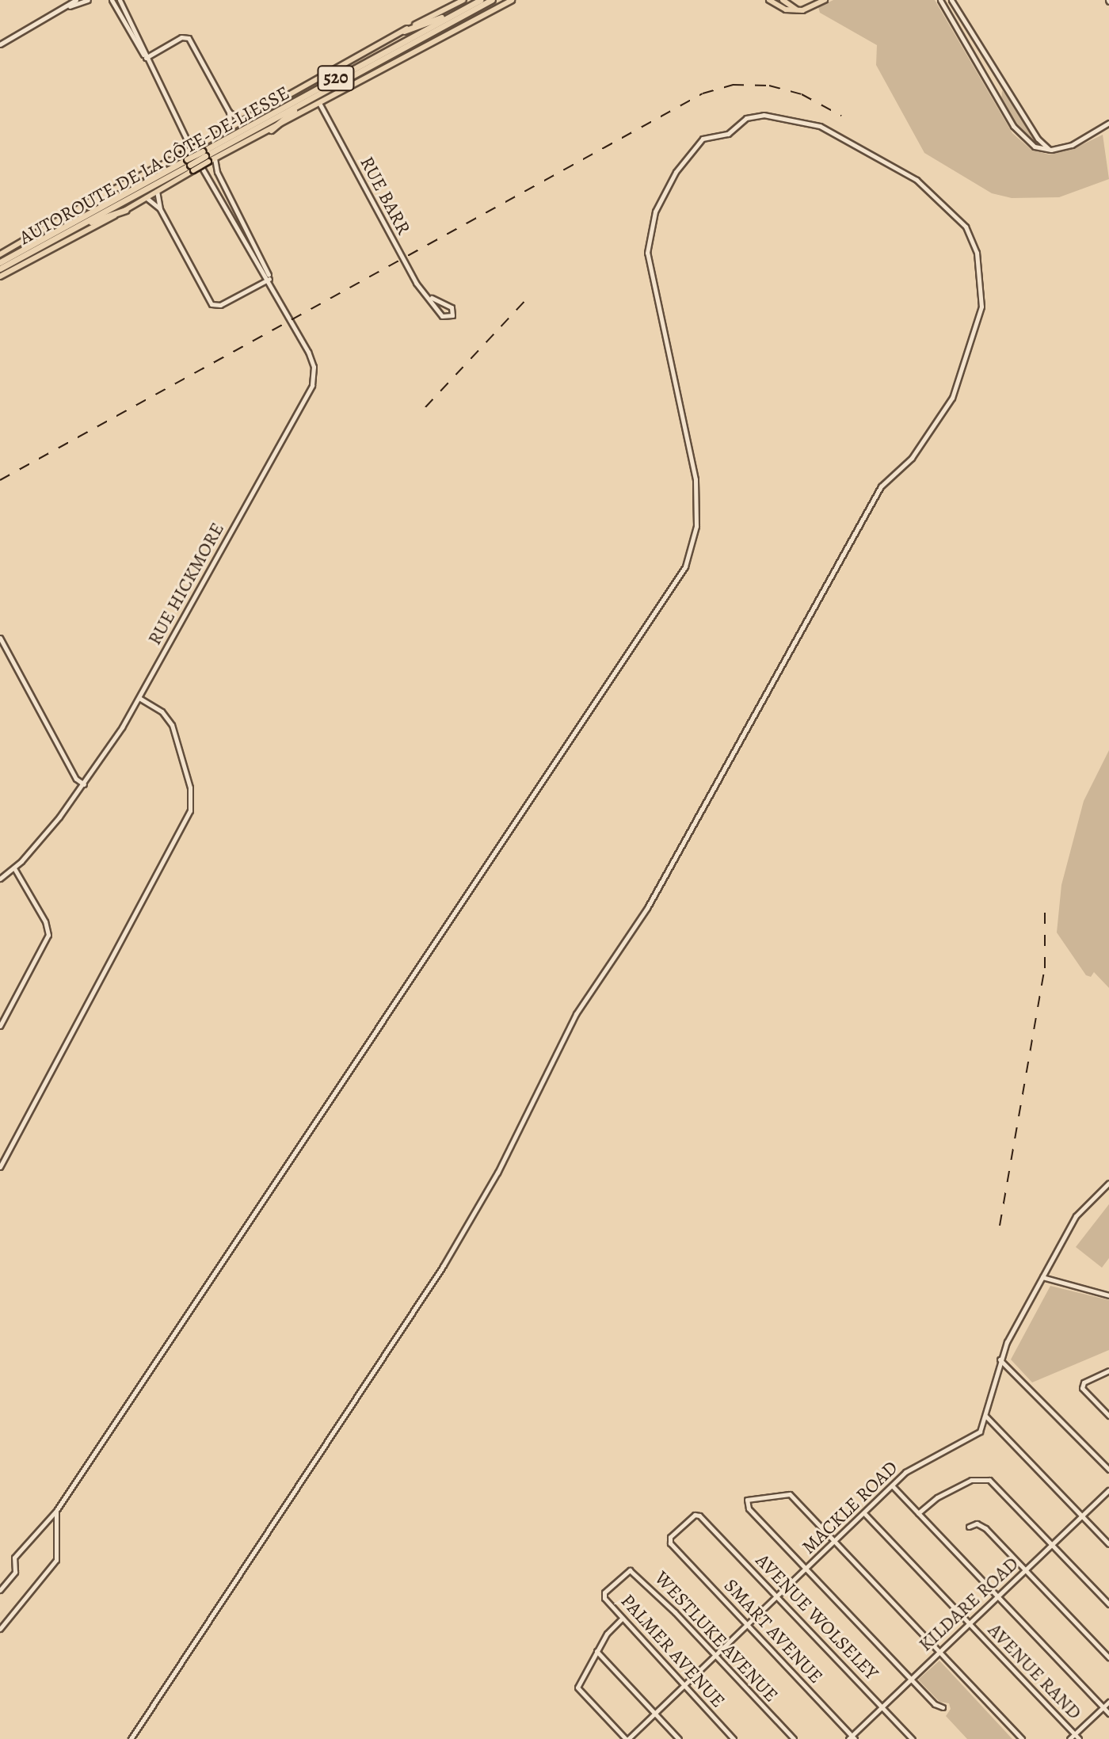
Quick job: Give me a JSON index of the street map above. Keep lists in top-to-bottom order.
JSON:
{
  "streets": {
    "highway": ["520", "AUTOROUTE DE LA CÔTE-DE-LIESSE"],
    "street": [
      "RUE BARR",
      "RUE HICKMORE",
      "MACKLE ROAD",
      "KILDARE ROAD",
      "AVENUE WOLSELEY",
      "SMART AVENUE",
      "WESTLUKE AVENUE",
      "PALMER AVENUE",
      "AVENUE RAND"
    ]
  },
  "crossings": [
    ["MACKLE ROAD", "AVENUE WOLSELEY"],
    ["MACKLE ROAD", "SMART AVENUE"],
    ["MACKLE ROAD", "WESTLUKE AVENUE"],
    ["MACKLE ROAD", "PALMER AVENUE"],
    ["MACKLE ROAD", "AVENUE RAND"],
    ["KILDARE ROAD", "AVENUE WOLSELEY"],
    ["KILDARE ROAD", "SMART AVENUE"],
    ["KILDARE ROAD", "AVENUE RAND"],
    ["AVENUE WOLSELEY", "SMART AVENUE"],
    ["WESTLUKE AVENUE", "PALMER AVENUE"]
  ]
}
